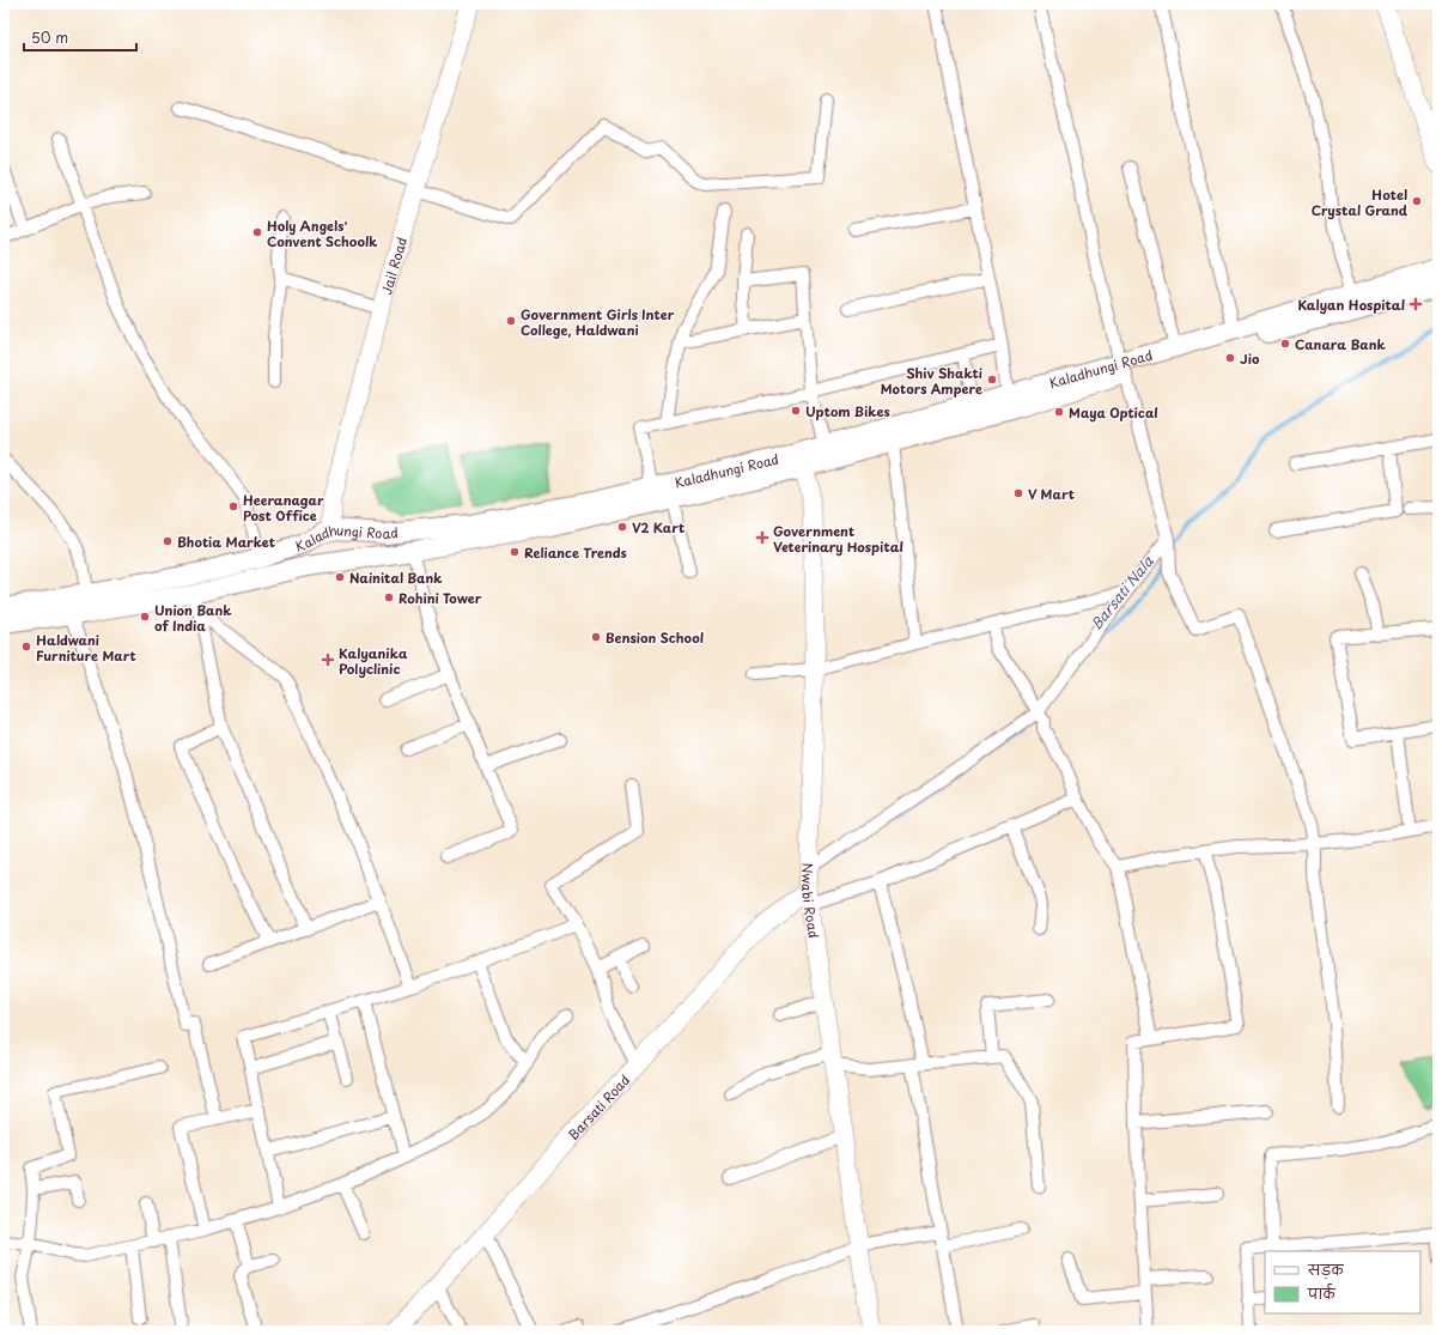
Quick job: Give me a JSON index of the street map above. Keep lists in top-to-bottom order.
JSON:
{
  "streets": {
    "main road": ["Kaladhungi Road"],
    "street": ["Jail Road", "Nwabi Road", "Barsati Road"]
  },
  "crossings": [
    ["Jail Road", "Kaladhungi Road"],
    ["Kaladhungi Road", "Nwabi Road"],
    ["Nwabi Road", "Barsati Road"]
  ],
  "water": ["Barsati Nala"],
  "places": {
    "other": [
      "Hotel Crystal Grand",
      "Holy Angels' Convent Schoolk",
      "Government Girls Inter College, Haldwani",
      "Canara Bank",
      "Jio",
      "Shiv Shakti Motors Ampere",
      "Uptom Bikes",
      "Maya Optical",
      "V Mart",
      "Heeranagar Post Office",
      "V2 Kart",
      "Bhotia Market",
      "Reliance Trends",
      "Nainital Bank",
      "Rohini Tower",
      "Union Bank of India",
      "Bension School",
      "Haldwani Furniture Mart"
    ],
    "health": ["Kalyan Hospital", "Government Veterinary Hospital", "Kalyanika Polyclinic"]
  },
  "legend": ["सड़क", "पार्क"],
  "scale_bar": "50 m"
}
